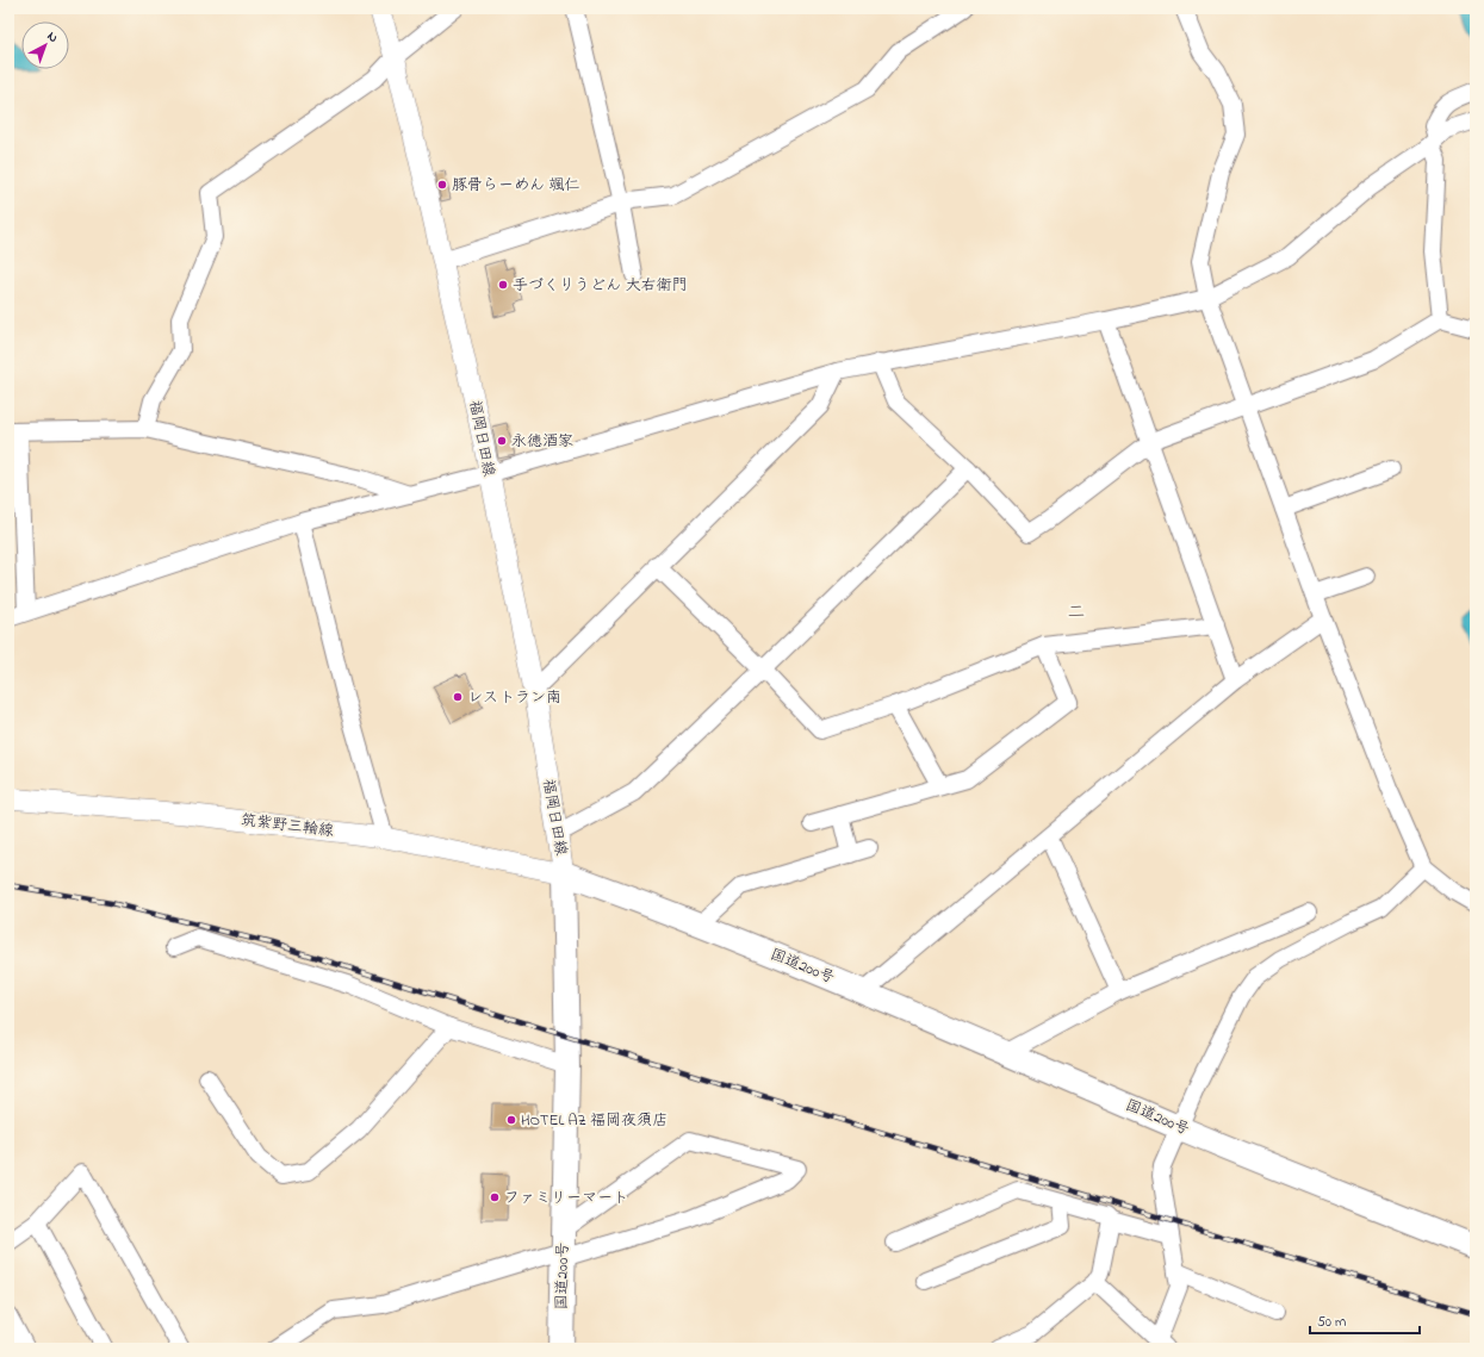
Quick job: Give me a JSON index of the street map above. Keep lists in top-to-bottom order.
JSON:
{
  "streets": {
    "highway": ["国道200号"],
    "main road": ["福岡日田線", "筑紫野三輪線"]
  },
  "crossings": [
    ["福岡日田線", "筑紫野三輪線"],
    ["福岡日田線", "国道200号"],
    ["筑紫野三輪線", "国道200号"]
  ],
  "districts": ["二"],
  "places": [
    "豚骨らーめん 颯仁",
    "手づくりうどん 大右衛門",
    "永徳酒家",
    "レストラン南",
    "HOTEL AZ 福岡夜須店",
    "ファミリーマート"
  ],
  "scale_bar": "50 m",
  "north": "top right"
}
